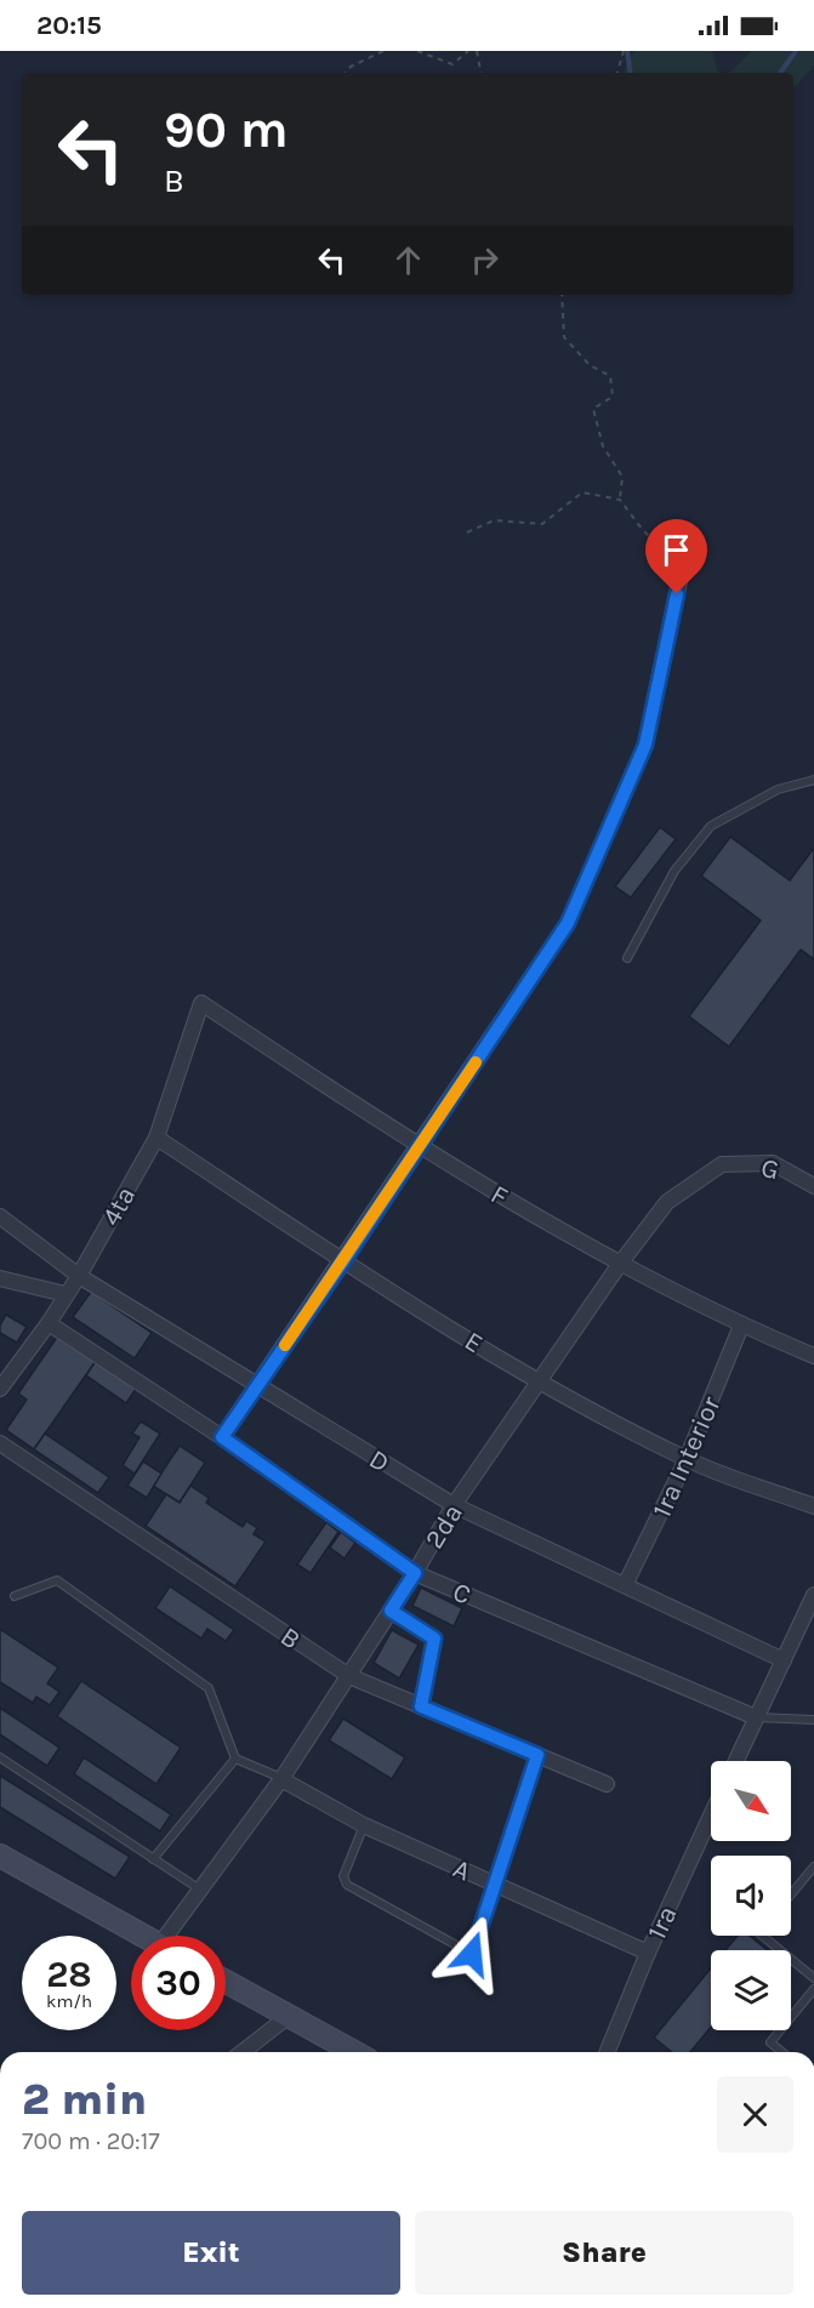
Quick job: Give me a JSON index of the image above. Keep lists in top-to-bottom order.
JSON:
{
  "streets": {
    "street": [
      "G",
      "F",
      "4ta",
      "E",
      "1ra Interior",
      "D",
      "2da",
      "C",
      "B",
      "A",
      "1ra"
    ]
  },
  "crossings": [
    ["G", "2da"],
    ["F", "4ta"],
    ["F", "1ra Interior"],
    ["F", "2da"],
    ["4ta", "E"],
    ["4ta", "D"],
    ["4ta", "C"],
    ["E", "1ra Interior"],
    ["E", "2da"],
    ["1ra Interior", "D"],
    ["D", "2da"],
    ["2da", "C"],
    ["2da", "B"],
    ["2da", "A"],
    ["A", "1ra"]
  ],
  "north": "bottom right",
  "page": {
    "status": "20:15",
    "turn": ["90 m", "B"],
    "speed": "28 km/h",
    "limit": "30",
    "heading": ["2 min", "700 m · 20:17"],
    "buttons": ["Exit", "Share"]
  }
}
